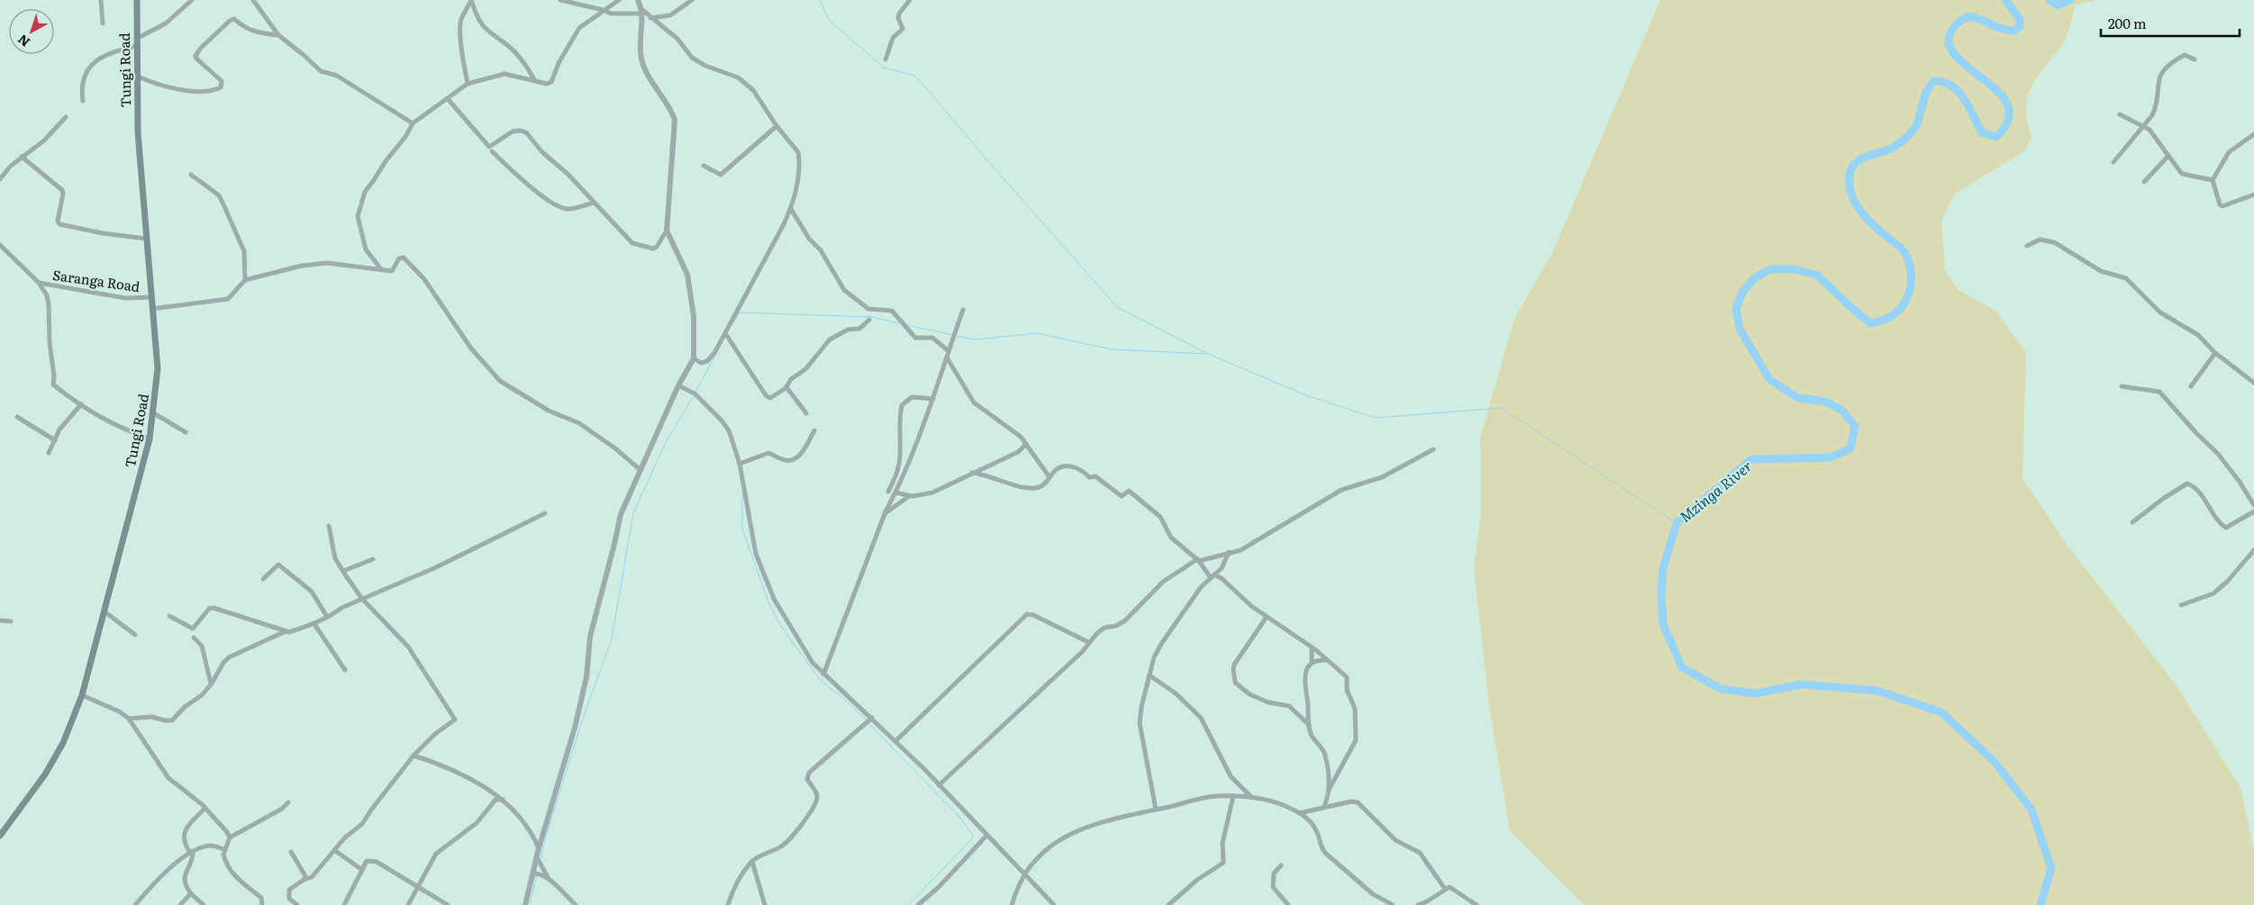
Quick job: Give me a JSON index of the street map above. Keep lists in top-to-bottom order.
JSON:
{
  "streets": {
    "main road": ["Tungi Road"],
    "street": ["Saranga Road"]
  },
  "crossings": [
    ["Tungi Road", "Saranga Road"]
  ],
  "water": ["Mzinga River"],
  "scale_bar": "200 m",
  "north": "bottom left"
}
